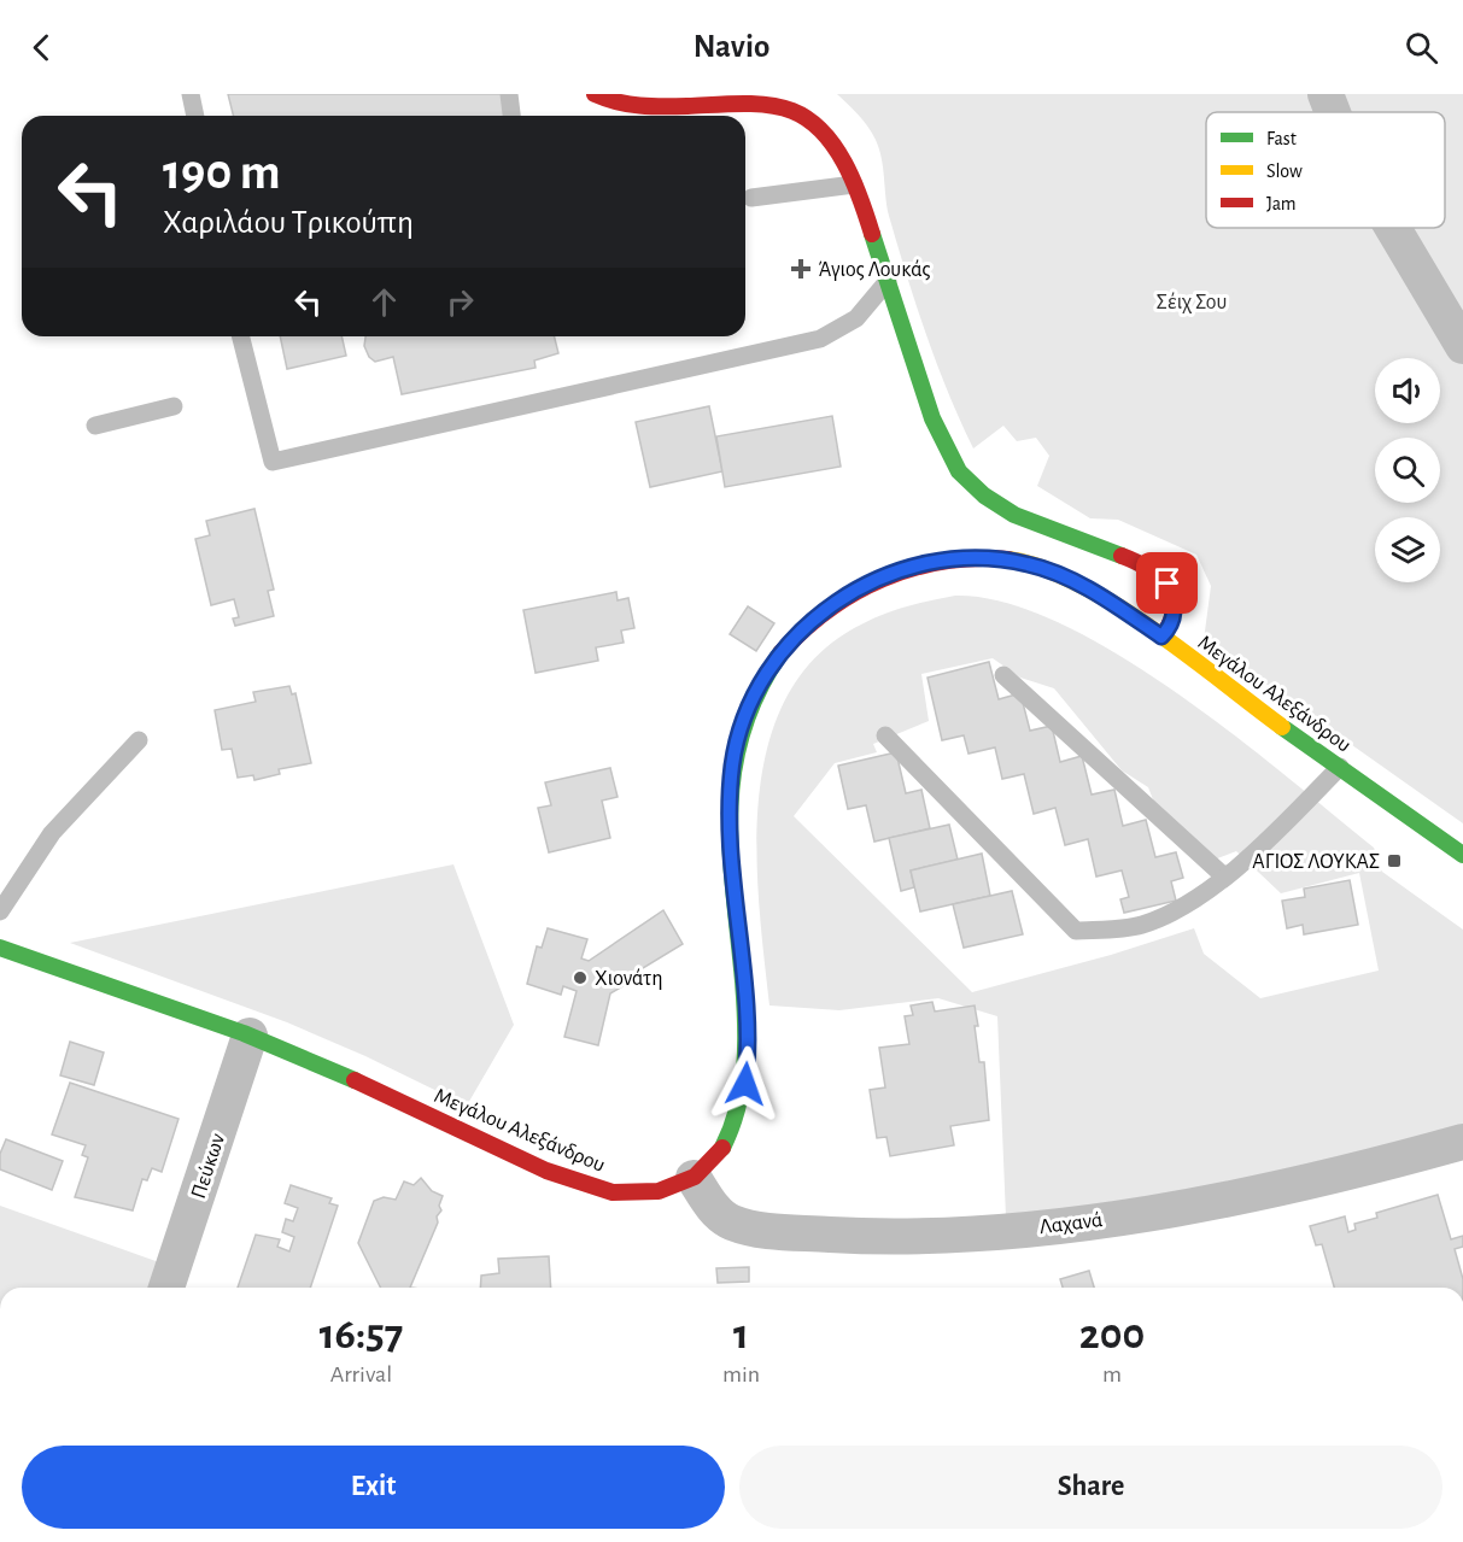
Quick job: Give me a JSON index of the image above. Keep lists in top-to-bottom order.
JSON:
{
  "streets": {
    "main road": ["Μεγάλου Αλεξάνδρου"],
    "street": ["Πεύκων", "Λαχανά"]
  },
  "crossings": [
    ["Μεγάλου Αλεξάνδρου", "Πεύκων"],
    ["Μεγάλου Αλεξάνδρου", "Λαχανά"]
  ],
  "parks": ["Σέιχ Σου"],
  "places": {
    "health": ["Άγιος Λουκάς"],
    "transit": ["ΑΓΙΟΣ ΛΟΥΚΑΣ"],
    "other": ["Χιονάτη"]
  },
  "legend": ["Fast", "Slow", "Jam"],
  "page": {
    "header": "Navio",
    "turn": ["190 m", "Χαριλάου Τρικούπη"],
    "eta": [
      "16:57",
      "Arrival",
      "1",
      "min",
      "200",
      "m"
    ],
    "buttons": ["Exit", "Share"]
  }
}
